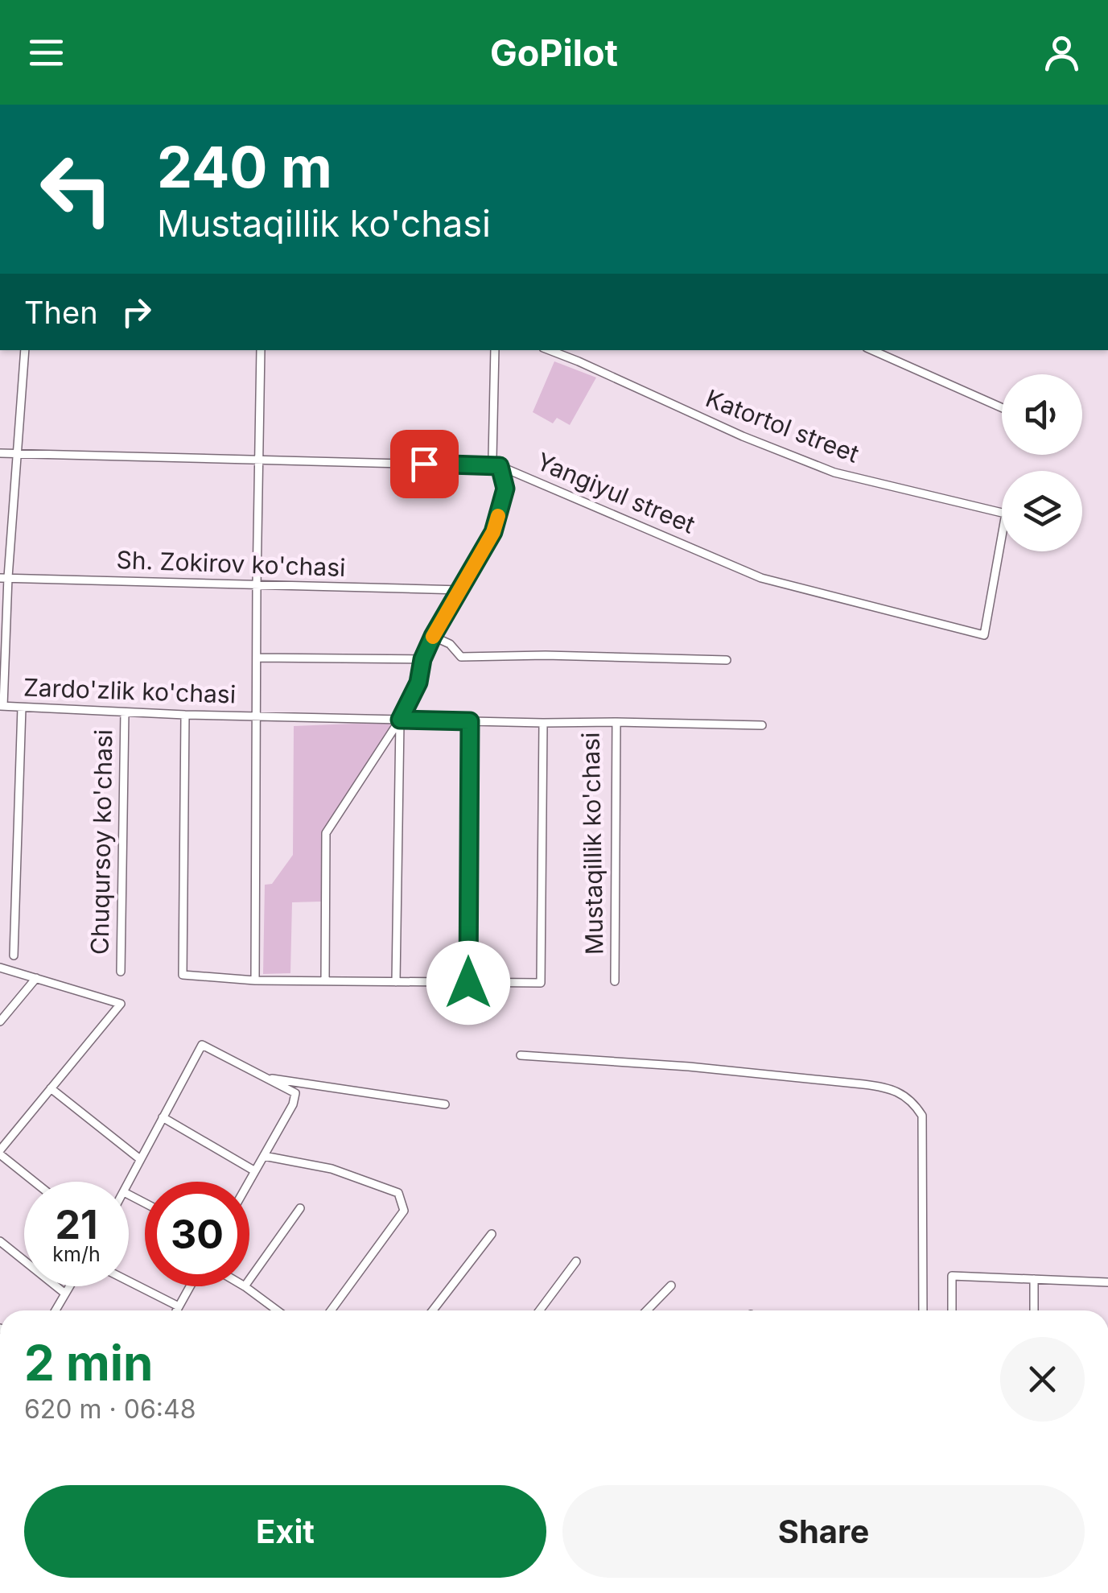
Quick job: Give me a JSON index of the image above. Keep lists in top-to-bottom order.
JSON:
{
  "streets": {
    "street": [
      "Katortol street",
      "Yangiyul street",
      "Sh. Zokirov ko'chasi",
      "Zardo'zlik ko'chasi",
      "Chuqursoy ko'chasi",
      "Mustaqillik ko'chasi"
    ]
  },
  "crossings": [
    ["Zardo'zlik ko'chasi", "Chuqursoy ko'chasi"],
    ["Zardo'zlik ko'chasi", "Mustaqillik ko'chasi"]
  ],
  "page": {
    "header": "GoPilot",
    "turn": ["240 m", "Mustaqillik ko'chasi"],
    "then": "Then",
    "speed": "21 km/h",
    "limit": "30",
    "heading": ["2 min", "620 m · 06:48"],
    "buttons": ["Exit", "Share"]
  }
}
